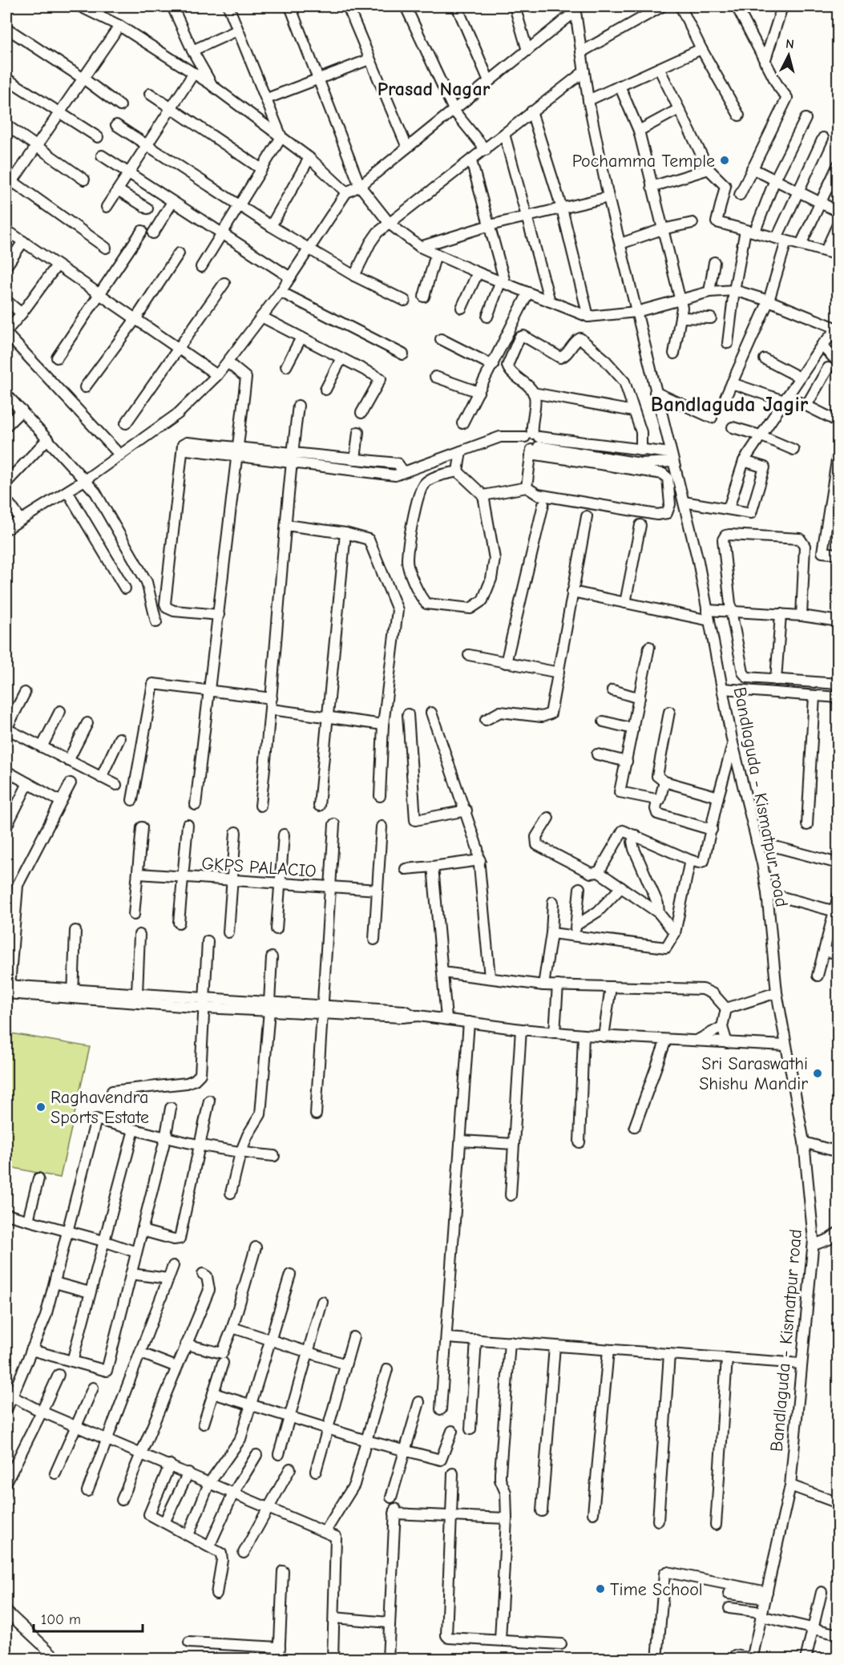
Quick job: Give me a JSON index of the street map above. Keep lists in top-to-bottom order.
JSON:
{
  "streets": {
    "street": ["Bandlaguda - Kismatpur road", "GKPS PALACIO"]
  },
  "districts": ["Prasad Nagar", "Bandlaguda Jagir"],
  "places": [
    "Pochamma Temple",
    "Sri Saraswathi Shishu Mandir",
    "Raghavendra Sports Estate",
    "Time School"
  ],
  "scale_bar": "100 m",
  "north": "top"
}
